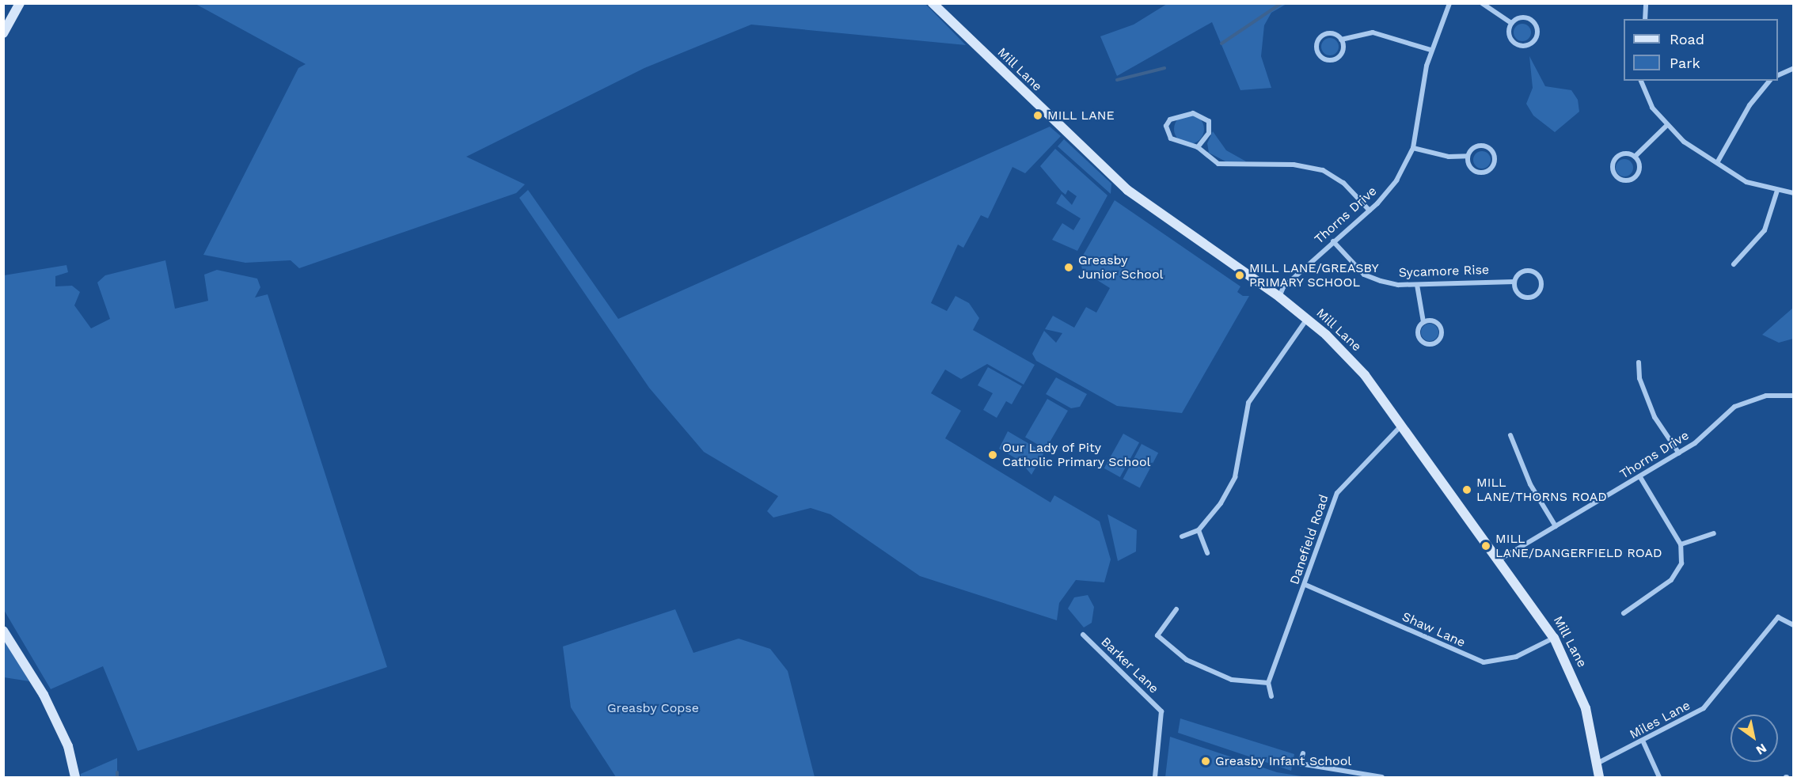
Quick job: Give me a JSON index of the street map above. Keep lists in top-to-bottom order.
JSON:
{
  "streets": {
    "street": [
      "Mill Lane",
      "Thorns Drive",
      "Sycamore Rise",
      "Danefield Road",
      "Shaw Lane",
      "Barker Lane",
      "Miles Lane"
    ]
  },
  "crossings": [
    ["Mill Lane", "Thorns Drive"],
    ["Mill Lane", "Danefield Road"],
    ["Mill Lane", "Shaw Lane"],
    ["Mill Lane", "Miles Lane"],
    ["Thorns Drive", "Sycamore Rise"],
    ["Danefield Road", "Shaw Lane"]
  ],
  "parks": ["Greasby Copse"],
  "places": [
    "MILL LANE",
    "Greasby Junior School",
    "MILL LANE/GREASBY PRIMARY SCHOOL",
    "Our Lady of Pity Catholic Primary School",
    "MILL LANE/THORNS ROAD",
    "MILL LANE/DANGERFIELD ROAD",
    "Greasby Infant School"
  ],
  "legend": ["Road", "Park"],
  "north": "bottom right"
}
